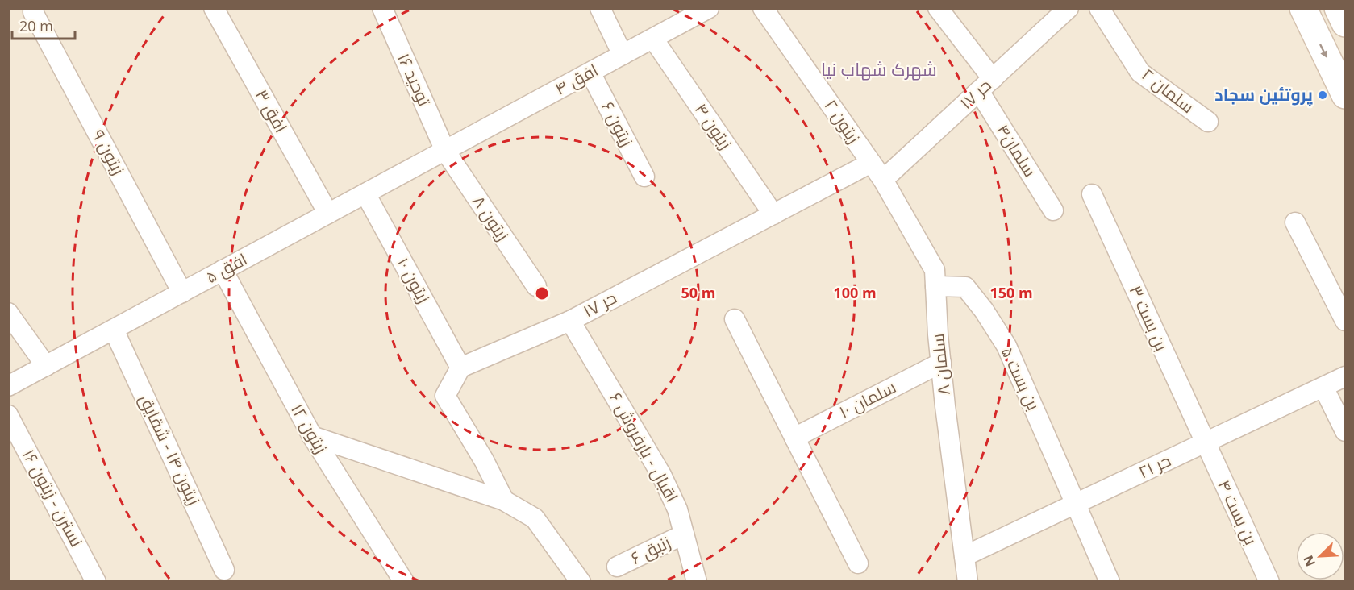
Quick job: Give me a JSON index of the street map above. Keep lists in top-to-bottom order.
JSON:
{
  "streets": {
    "street": [
      "توحید ۱۶",
      "افق ۴",
      "سلمان ۲",
      "حر ۱۷",
      "افق ۳",
      "زیتون ۲",
      "زیتون ۶",
      "زیتون ۴",
      "سلمان۴",
      "زیتون ۹",
      "زیتون ۸",
      "افق ۵",
      "زیتون ۱۰",
      "بن بست ۳",
      "سلمان ۸",
      "بن بست ۵",
      "سلمان ۱۰",
      "زیتون ۱۲",
      "اقبال - بارفروش ۶",
      "زیتون ۱۴ - شقایق",
      "حر ۲۱",
      "نسترن - زیتون ۱۶",
      "بن بست ۴",
      "زنبق ۶"
    ]
  },
  "crossings": [
    ["توحید ۱۶", "افق ۴"],
    ["توحید ۱۶", "زیتون ۸"],
    ["توحید ۱۶", "افق ۵"],
    ["افق ۴", "زیتون ۶"],
    ["افق ۴", "زیتون ۴"],
    ["افق ۴", "زیتون ۸"],
    ["افق ۴", "افق ۵"],
    ["حر ۱۷", "زیتون ۲"],
    ["حر ۱۷", "زیتون ۴"],
    ["حر ۱۷", "سلمان۴"],
    ["حر ۱۷", "زیتون ۱۰"],
    ["حر ۱۷", "سلمان ۸"],
    ["حر ۱۷", "اقبال - بارفروش ۶"],
    ["افق ۳", "افق ۵"],
    ["زیتون ۲", "سلمان ۸"],
    ["زیتون ۹", "افق ۵"],
    ["زیتون ۸", "افق ۵"],
    ["افق ۵", "زیتون ۱۰"],
    ["افق ۵", "زیتون ۱۲"],
    ["افق ۵", "زیتون ۱۴ - شقایق"],
    ["بن بست ۳", "حر ۲۱"],
    ["بن بست ۳", "بن بست ۴"],
    ["سلمان ۸", "بن بست ۵"],
    ["سلمان ۸", "سلمان ۱۰"],
    ["سلمان ۸", "حر ۲۱"],
    ["بن بست ۵", "حر ۲۱"],
    ["اقبال - بارفروش ۶", "زنبق ۶"],
    ["حر ۲۱", "بن بست ۴"]
  ],
  "districts": ["شهرک شهاب نیا"],
  "places": ["پروتئین سجاد"],
  "scale_bar": "20 m",
  "north": "bottom left",
  "rings": ["50 m", "100 m", "150 m"]
}
